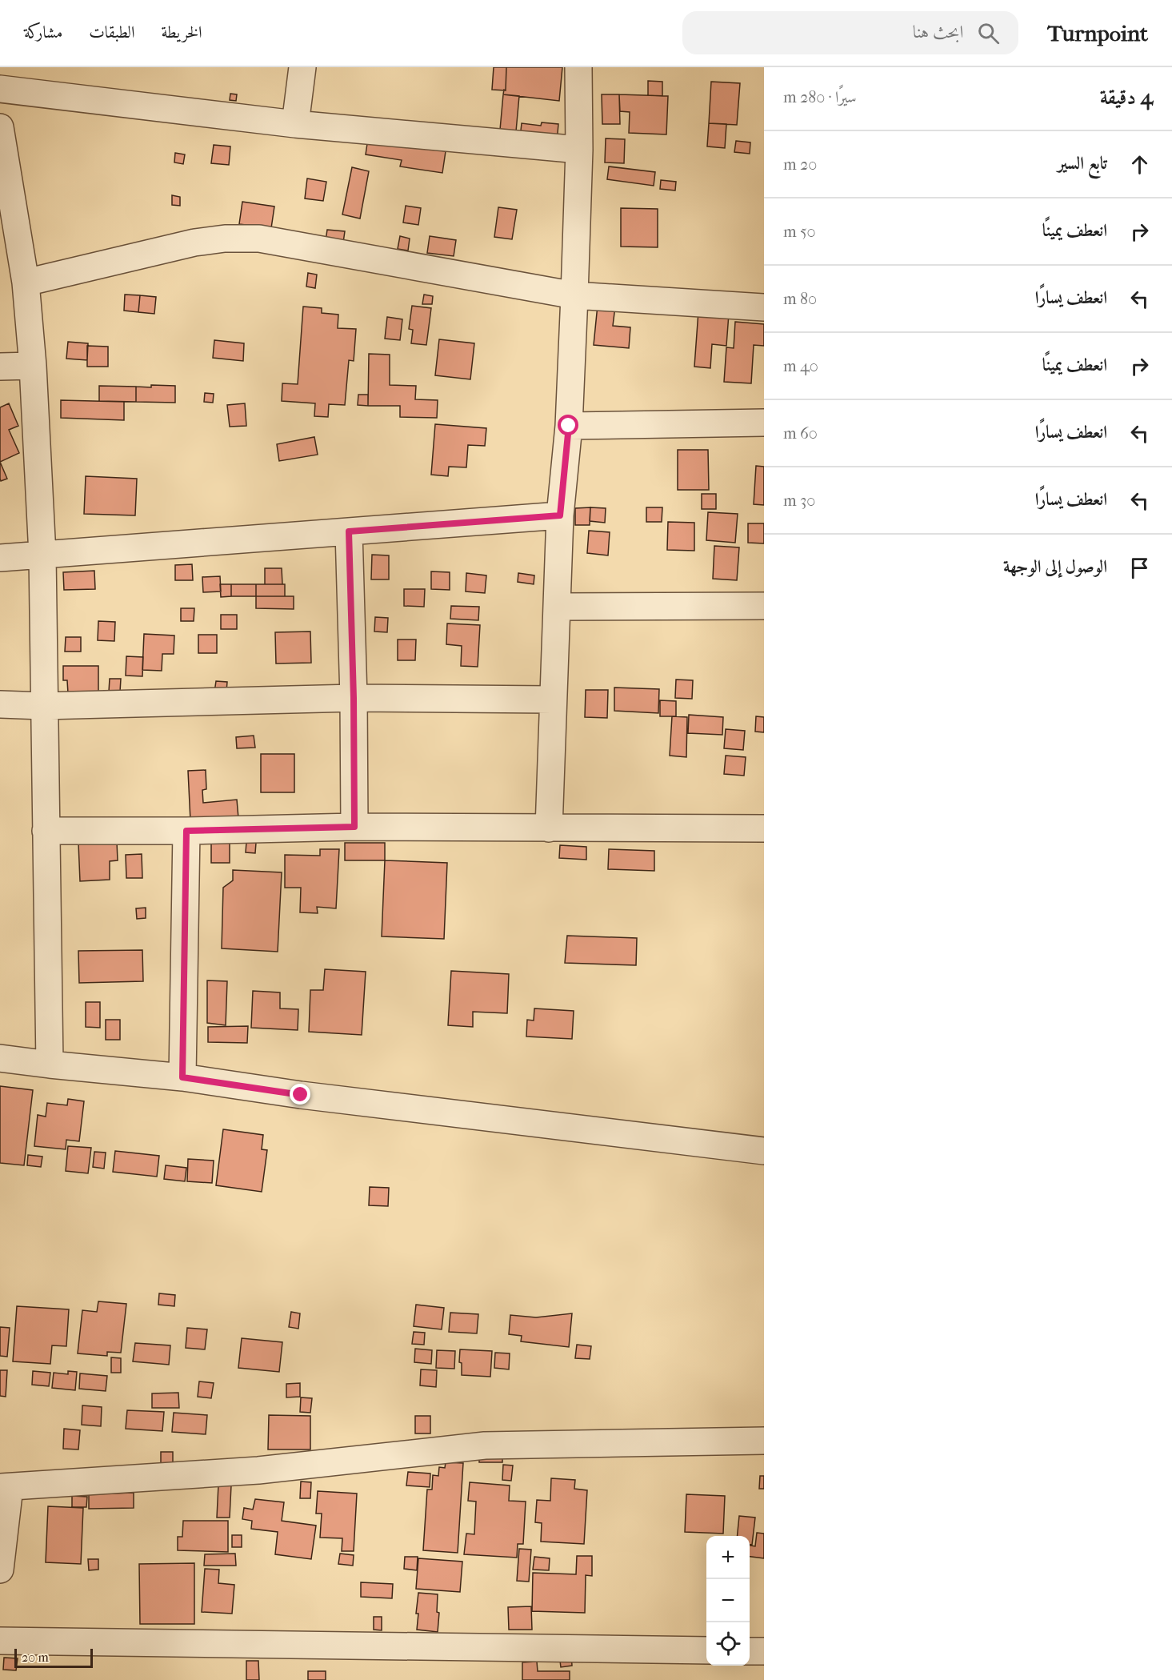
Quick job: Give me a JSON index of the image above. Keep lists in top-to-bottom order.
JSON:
{
  "scale_bar": "20 m",
  "page": {
    "header": "Turnpoint",
    "search": "ابحث هنا",
    "nav": ["الخريطة", "الطبقات", "مشاركة"],
    "heading": ["4 دقيقة", "سيرًا · 280 m"],
    "list": [
      ["تابع السير", "20 m"],
      ["انعطف يمينًا", "50 m"],
      ["انعطف يسارًا", "80 m"],
      ["انعطف يمينًا", "40 m"],
      ["انعطف يسارًا", "60 m"],
      ["انعطف يسارًا", "30 m"],
      "الوصول إلى الوجهة"
    ],
    "map_buttons": ["+", "−"],
    "scale": "20 m"
  }
}
